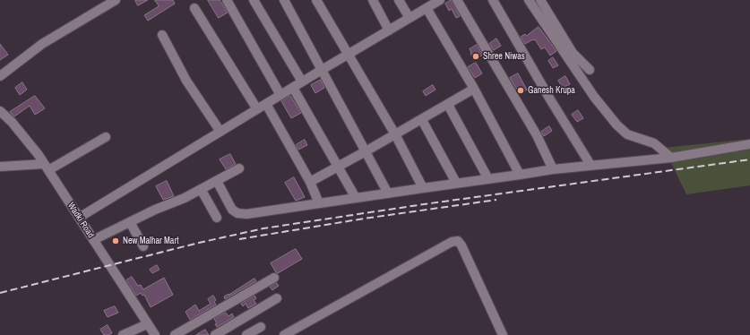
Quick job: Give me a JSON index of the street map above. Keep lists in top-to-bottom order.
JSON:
{
  "streets": {
    "street": ["Wadki Road"]
  },
  "places": ["Shree Niwas", "Ganesh Krupa", "New Malhar Mart"]
}
